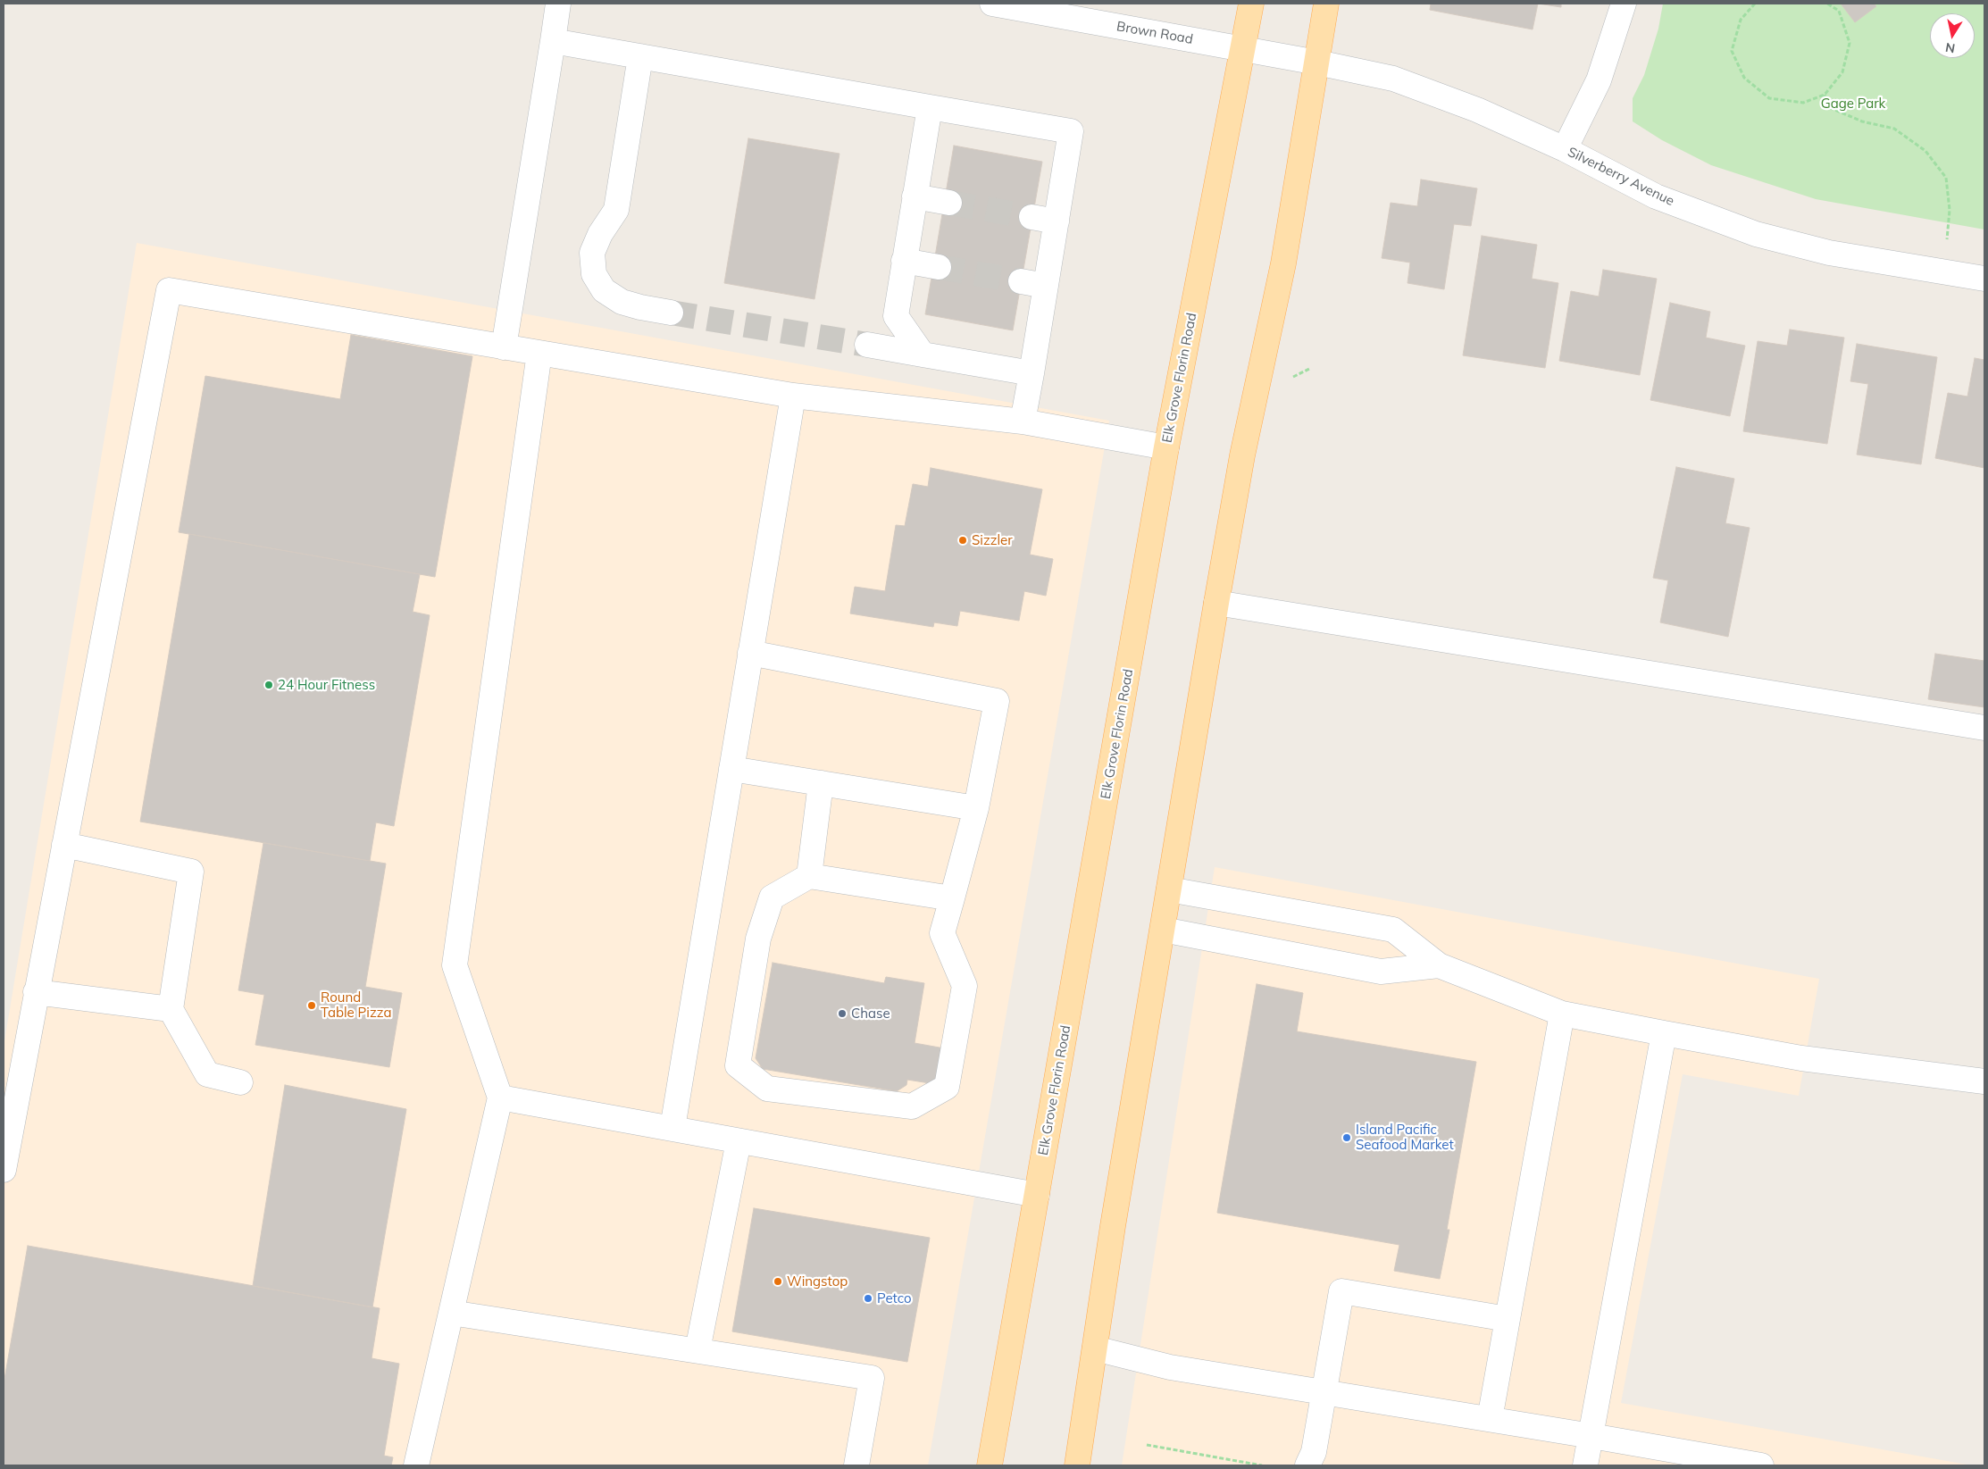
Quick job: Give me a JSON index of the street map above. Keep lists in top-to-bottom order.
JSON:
{
  "streets": {
    "main road": ["Elk Grove Florin Road"],
    "street": ["Brown Road", "Silverberry Avenue"]
  },
  "crossings": [
    ["Brown Road", "Silverberry Avenue"],
    ["Brown Road", "Elk Grove Florin Road"]
  ],
  "parks": ["Gage Park"],
  "places": [
    "Sizzler",
    "24 Hour Fitness",
    "Round Table Pizza",
    "Chase",
    "Island Pacific Seafood Market",
    "Wingstop",
    "Petco"
  ],
  "north": "bottom"
}
